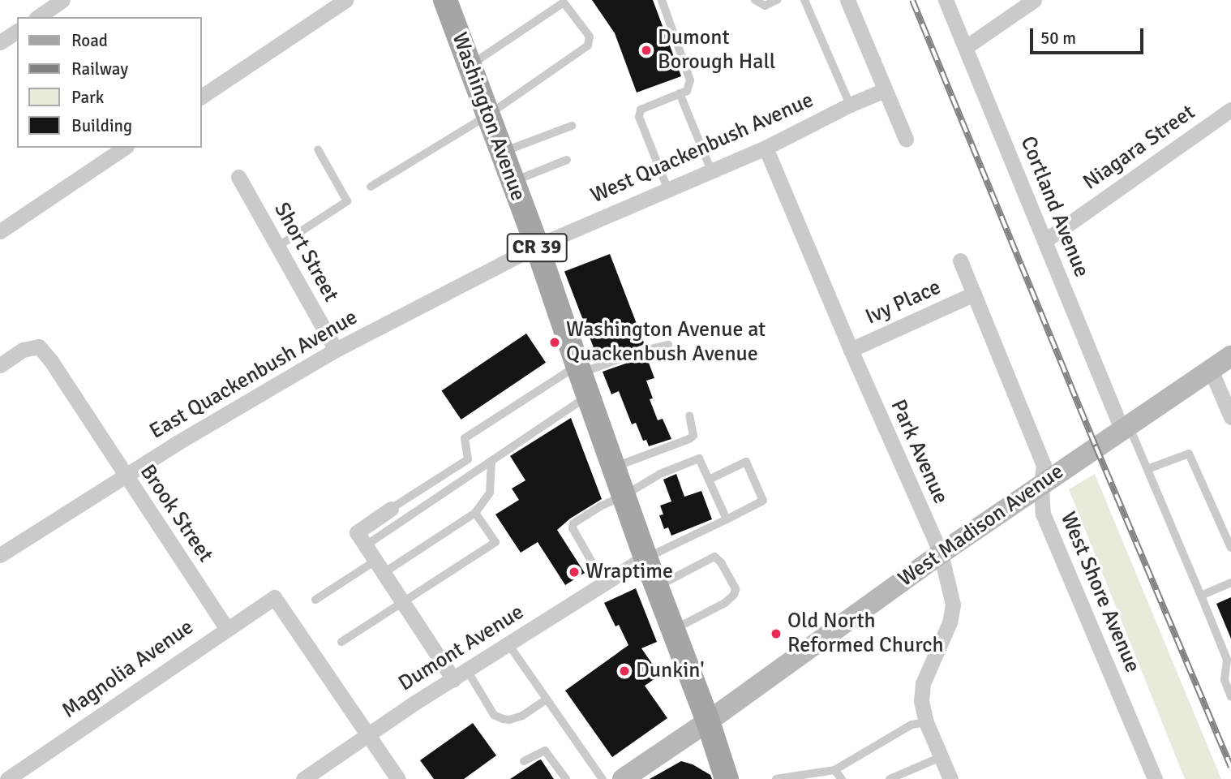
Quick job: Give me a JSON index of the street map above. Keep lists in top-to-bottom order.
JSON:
{
  "streets": {
    "main road": ["Washington Avenue", "CR 39", "West Madison Avenue"],
    "street": [
      "Niagara Street",
      "West Quackenbush Avenue",
      "Cortland Avenue",
      "Short Street",
      "Ivy Place",
      "East Quackenbush Avenue",
      "Park Avenue",
      "Brook Street",
      "West Shore Avenue",
      "Dumont Avenue",
      "Magnolia Avenue"
    ]
  },
  "crossings": [
    ["Washington Avenue", "West Quackenbush Avenue"],
    ["Washington Avenue", "East Quackenbush Avenue"],
    ["Washington Avenue", "West Madison Avenue"],
    ["Washington Avenue", "Dumont Avenue"],
    ["Niagara Street", "Cortland Avenue"],
    ["West Quackenbush Avenue", "East Quackenbush Avenue"],
    ["West Quackenbush Avenue", "Park Avenue"],
    ["Cortland Avenue", "West Madison Avenue"],
    ["Short Street", "East Quackenbush Avenue"],
    ["Ivy Place", "Park Avenue"],
    ["Ivy Place", "West Shore Avenue"],
    ["East Quackenbush Avenue", "Brook Street"],
    ["Park Avenue", "West Madison Avenue"],
    ["Brook Street", "Magnolia Avenue"],
    ["West Madison Avenue", "West Shore Avenue"],
    ["Dumont Avenue", "Magnolia Avenue"]
  ],
  "places": [
    "Dumont Borough Hall",
    "Washington Avenue at Quackenbush Avenue",
    "Wraptime",
    "Old North Reformed Church",
    "Dunkin'"
  ],
  "legend": [
    "Road",
    "Railway",
    "Park",
    "Building"
  ],
  "scale_bar": "50 m"
}
